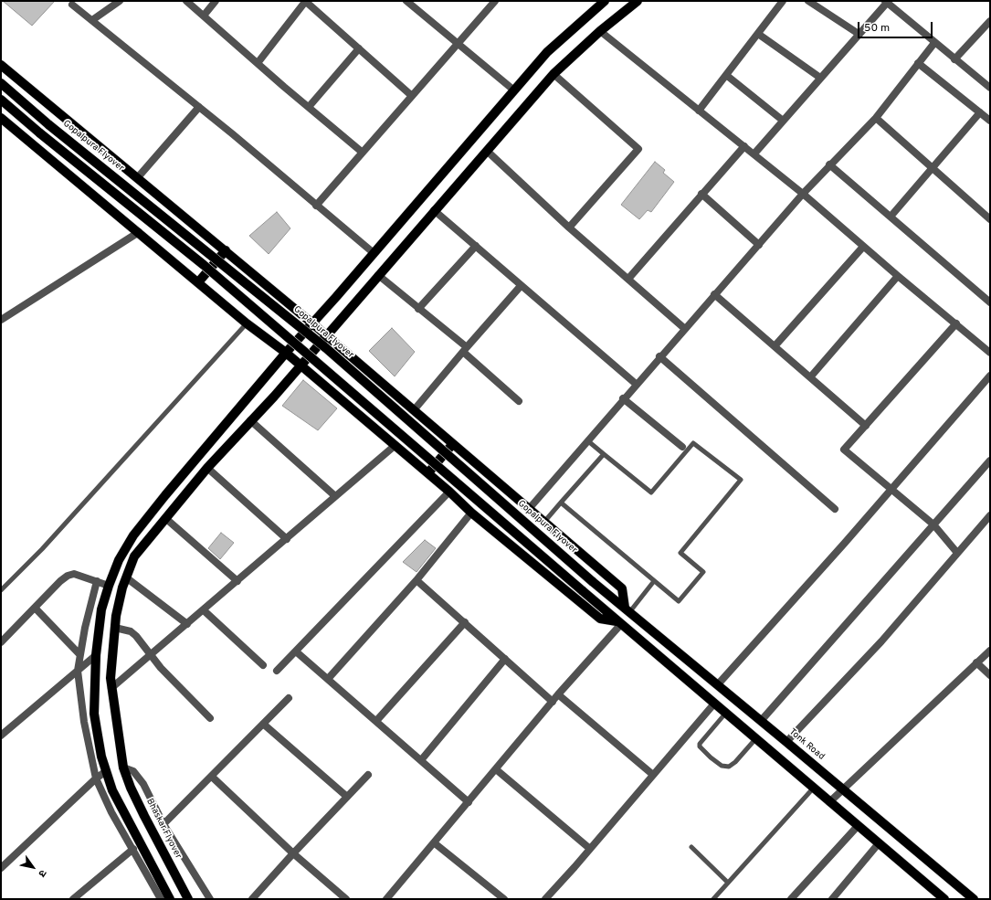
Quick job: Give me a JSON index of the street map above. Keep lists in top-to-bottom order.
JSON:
{
  "streets": {
    "main road": ["Gopalpura Flyover", "Tonk Road", "Bhaskar Flyover"]
  },
  "crossings": [
    ["Gopalpura Flyover", "Tonk Road"]
  ],
  "scale_bar": "50 m",
  "north": "bottom right"
}
